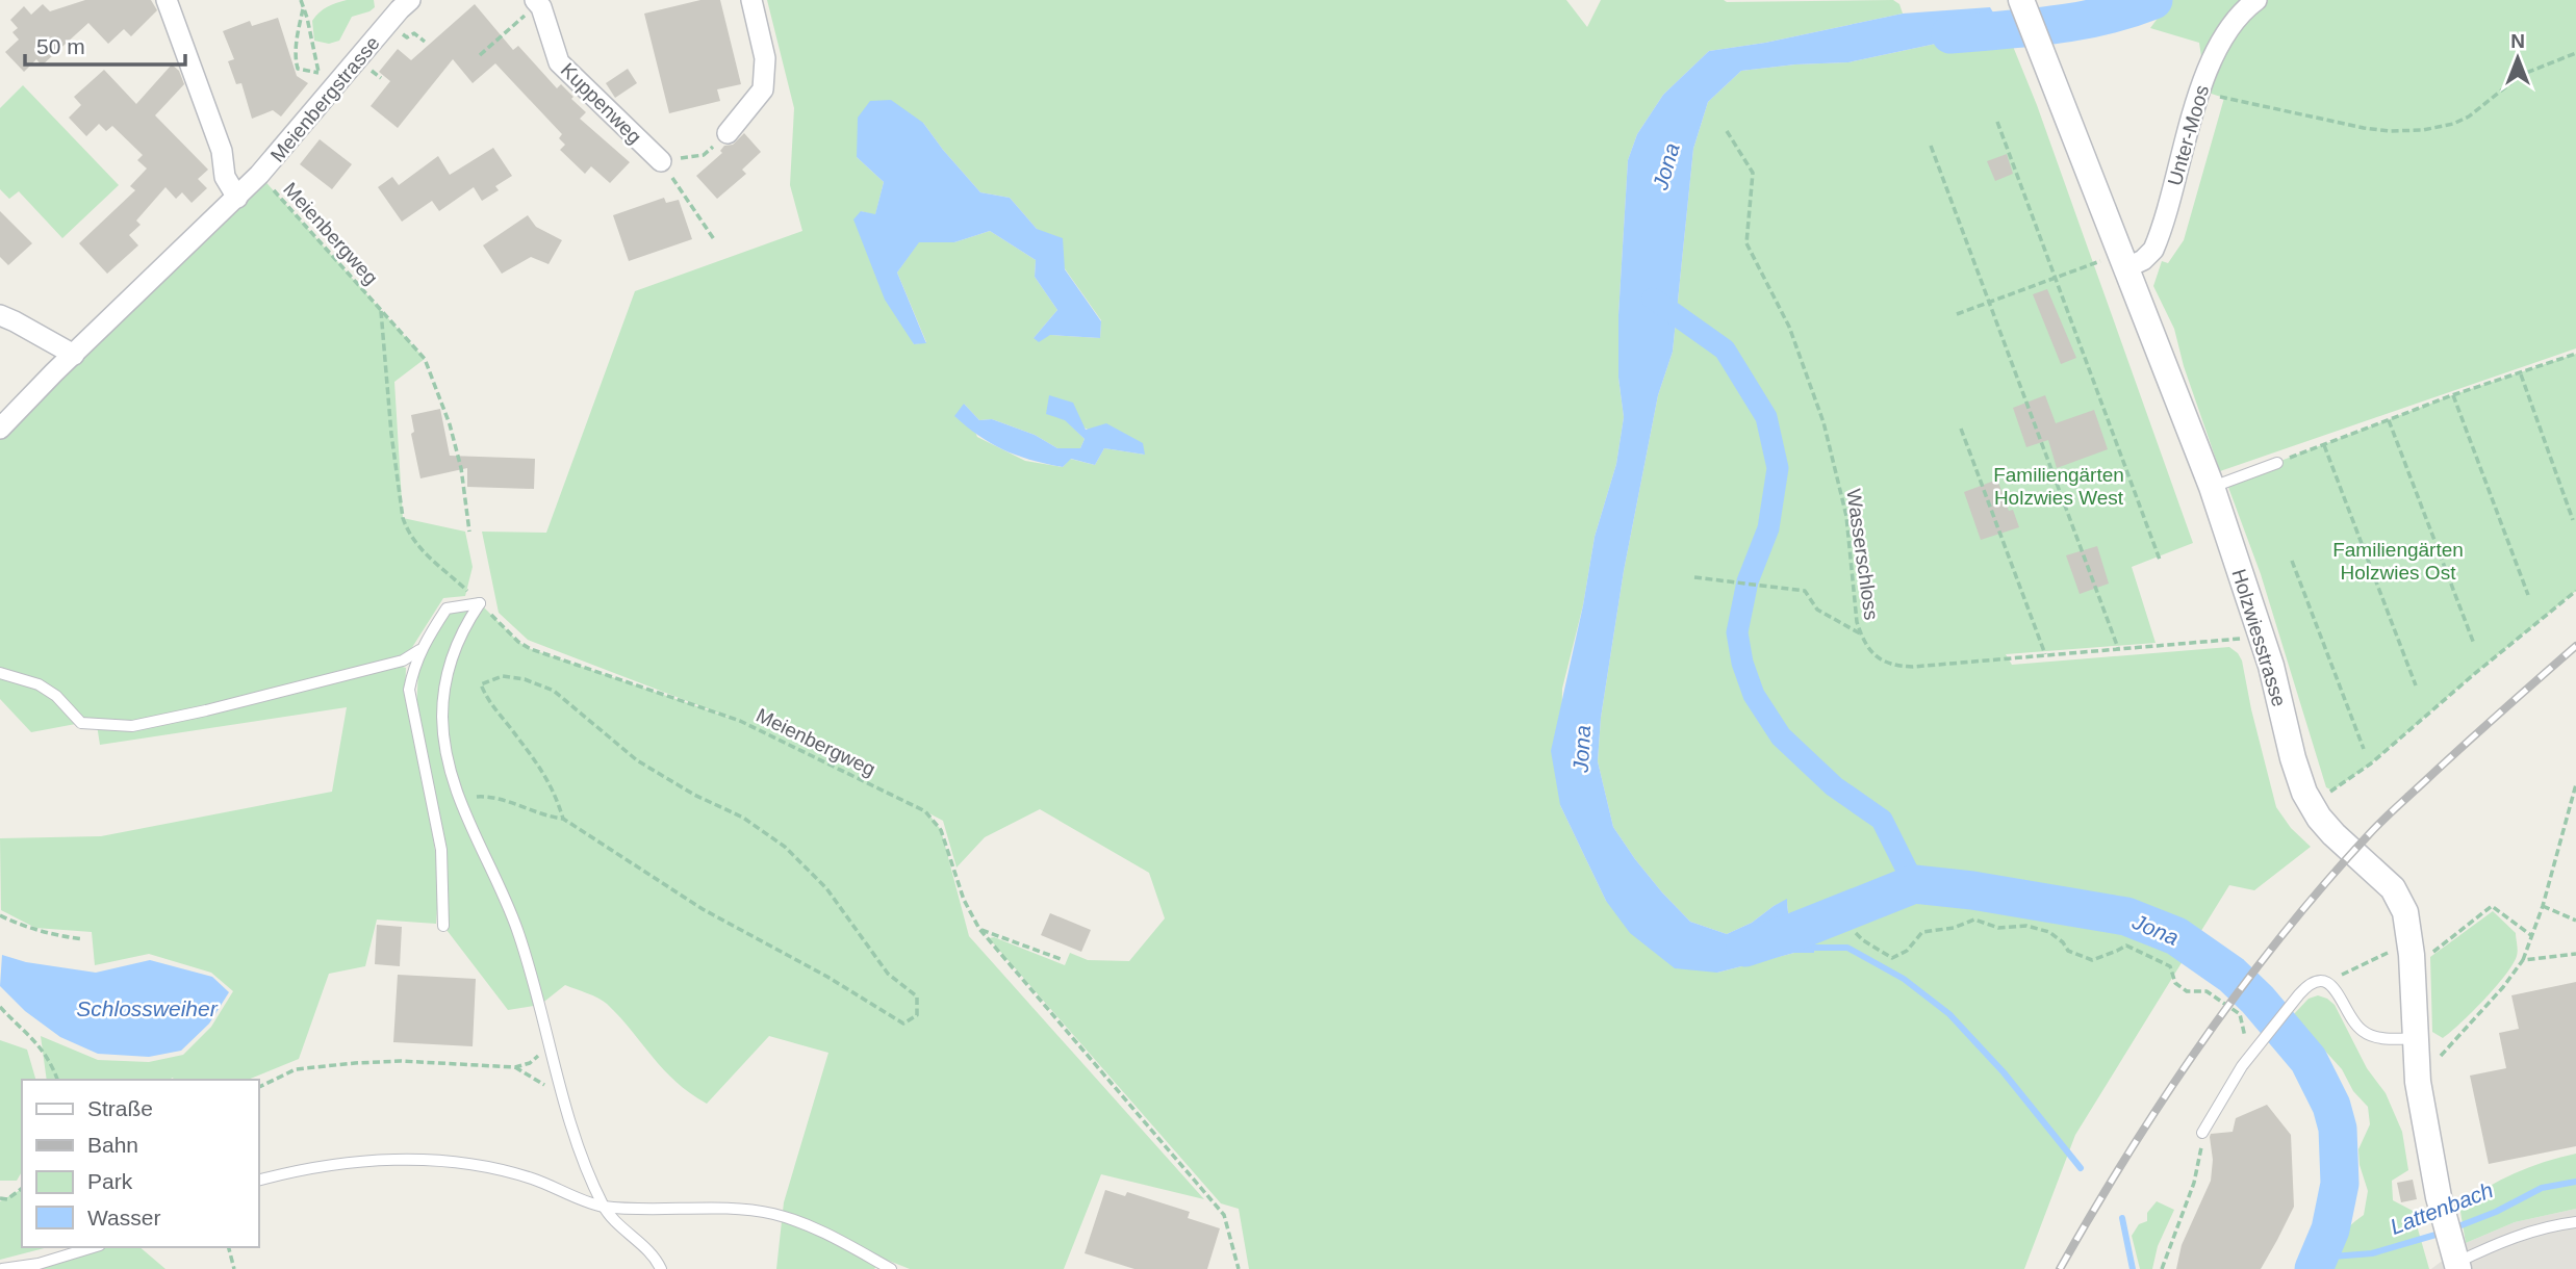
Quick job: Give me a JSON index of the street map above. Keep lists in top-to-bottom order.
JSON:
{
  "streets": {
    "street": [
      "Meienbergstrasse",
      "Kuppenweg",
      "Unter-Moos",
      "Holzwiesstrasse"
    ],
    "path": ["Meienbergweg", "Wasserschloss"]
  },
  "crossings": [
    ["Meienbergstrasse", "Meienbergweg"],
    ["Unter-Moos", "Holzwiesstrasse"],
    ["Wasserschloss", "Holzwiesstrasse"]
  ],
  "water": ["Jona", "Schlossweiher", "Lattenbach"],
  "parks": ["Familiengärten Holzwies West", "Familiengärten Holzwies Ost"],
  "legend": [
    "Straße",
    "Bahn",
    "Park",
    "Wasser"
  ],
  "scale_bar": "50 m",
  "north": "top"
}
